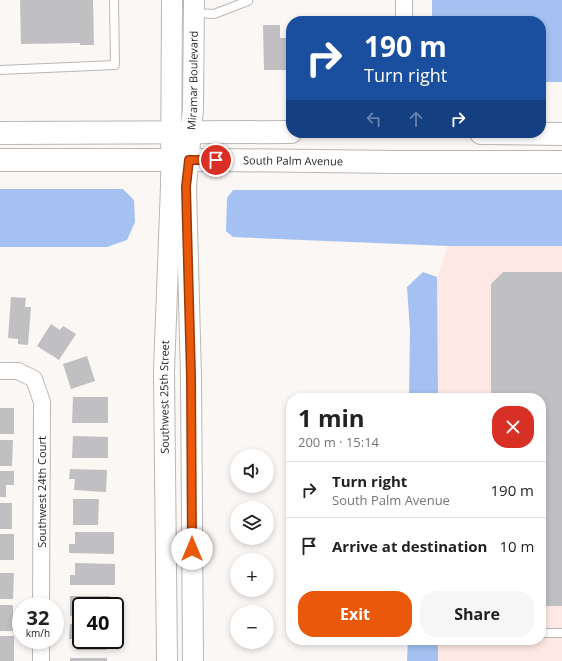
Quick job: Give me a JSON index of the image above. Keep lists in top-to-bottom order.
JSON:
{
  "streets": {
    "main road": ["South Palm Avenue"],
    "street": ["Miramar Boulevard", "Southwest 25th Street", "Southwest 24th Court"]
  },
  "crossings": [
    ["Miramar Boulevard", "Southwest 25th Street"],
    ["South Palm Avenue", "Southwest 25th Street"]
  ],
  "page": {
    "turn": ["190 m", "Turn right"],
    "heading": ["1 min", "200 m · 15:14"],
    "map_buttons": ["+", "−"],
    "list": [
      {
        "name": "Turn right",
        "note": "South Palm Avenue",
        "value": "190 m"
      },
      {
        "name": "Arrive at destination",
        "value": "10 m"
      }
    ],
    "buttons": ["Exit", "Share"],
    "speed": "32 km/h",
    "limit": "40"
  }
}
